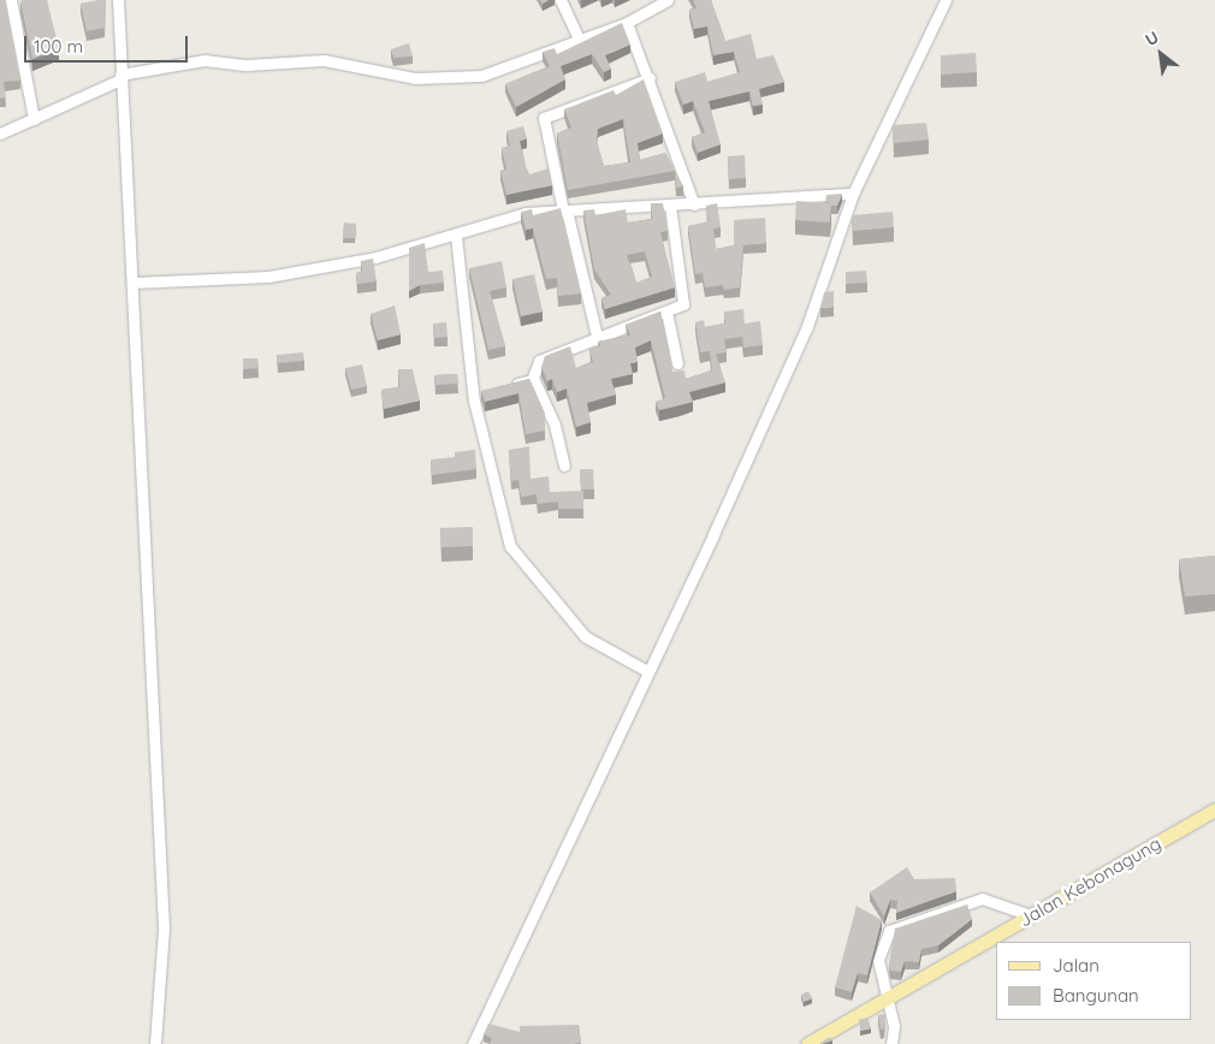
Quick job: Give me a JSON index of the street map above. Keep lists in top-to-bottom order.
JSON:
{
  "streets": {
    "main road": ["Jalan Kebonagung"]
  },
  "legend": ["Jalan", "Bangunan"],
  "scale_bar": "100 m",
  "north": "top left"
}
